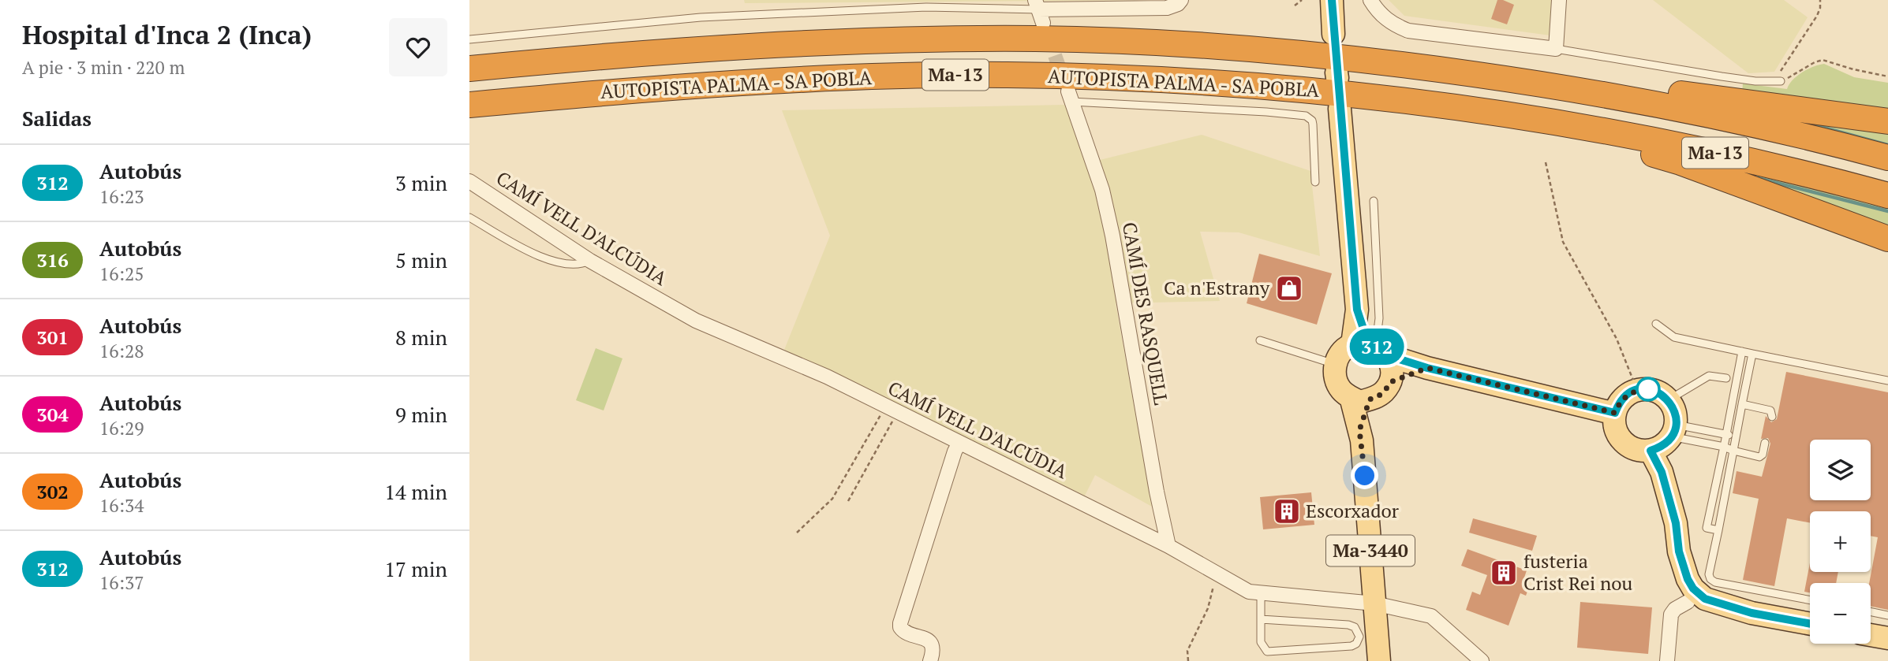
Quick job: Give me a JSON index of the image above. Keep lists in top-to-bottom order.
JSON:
{
  "streets": {
    "highway": ["Ma-13", "AUTOPISTA PALMA - SA POBLA"],
    "main road": ["Ma-3440"],
    "street": ["CAMÍ VELL D'ALCÚDIA", "CAMÍ DES RASQUELL"]
  },
  "crossings": [
    ["CAMÍ VELL D'ALCÚDIA", "CAMÍ DES RASQUELL"],
    ["CAMÍ VELL D'ALCÚDIA", "Ma-3440"]
  ],
  "places": {
    "shop": ["Ca n'Estrany"],
    "building": ["Escorxador", "fusteria Crist Rei nou"]
  },
  "lines": ["bus line 312"],
  "page": {
    "heading": [
      ["Hospital d'Inca 2 (Inca)", "A pie · 3 min · 220 m"],
      "Salidas"
    ],
    "on_map": "312",
    "list": [
      {
        "mark": "312",
        "name": "Autobús",
        "note": "16:23",
        "value": "3 min"
      },
      {
        "mark": "316",
        "name": "Autobús",
        "note": "16:25",
        "value": "5 min"
      },
      {
        "mark": "301",
        "name": "Autobús",
        "note": "16:28",
        "value": "8 min"
      },
      {
        "mark": "304",
        "name": "Autobús",
        "note": "16:29",
        "value": "9 min"
      },
      {
        "mark": "302",
        "name": "Autobús",
        "note": "16:34",
        "value": "14 min"
      },
      {
        "mark": "312",
        "name": "Autobús",
        "note": "16:37",
        "value": "17 min"
      }
    ],
    "map_buttons": ["+", "−"]
  }
}
